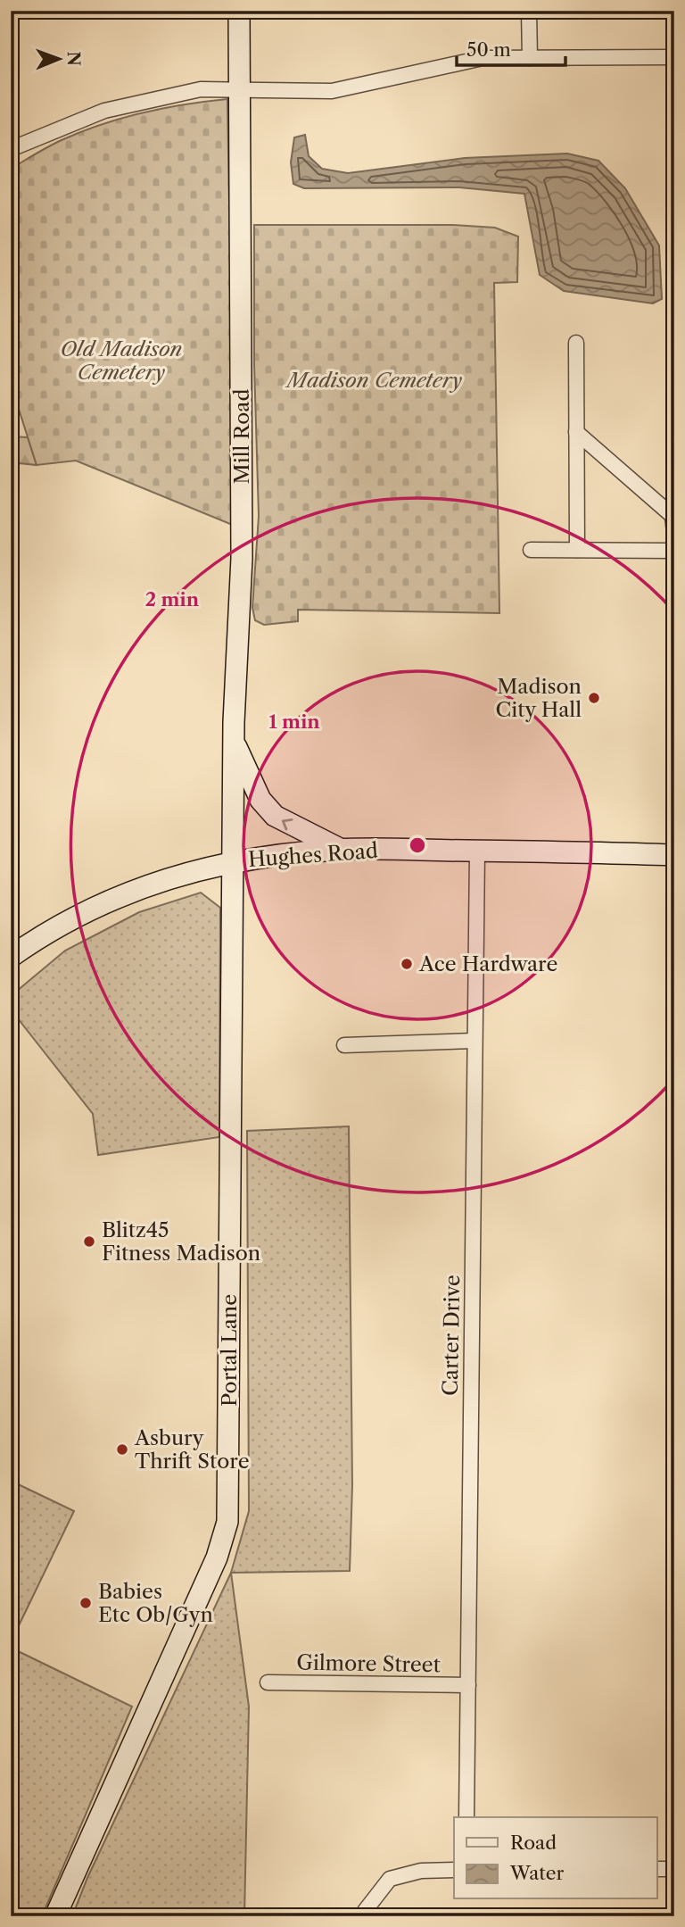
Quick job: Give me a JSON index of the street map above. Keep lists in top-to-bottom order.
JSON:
{
  "streets": {
    "street": [
      "Mill Road",
      "Hughes Road",
      "Carter Drive",
      "Portal Lane",
      "Gilmore Street"
    ]
  },
  "crossings": [
    ["Mill Road", "Hughes Road"],
    ["Mill Road", "Portal Lane"],
    ["Hughes Road", "Carter Drive"],
    ["Hughes Road", "Portal Lane"],
    ["Carter Drive", "Gilmore Street"]
  ],
  "parks": ["Old Madison Cemetery", "Madison Cemetery"],
  "places": [
    "Madison City Hall",
    "Ace Hardware",
    "Blitz45 Fitness Madison",
    "Asbury Thrift Store",
    "Babies Etc Ob/Gyn"
  ],
  "legend": ["Road", "Water"],
  "scale_bar": "50 m",
  "north": "right",
  "rings": ["2 min", "1 min"]
}
